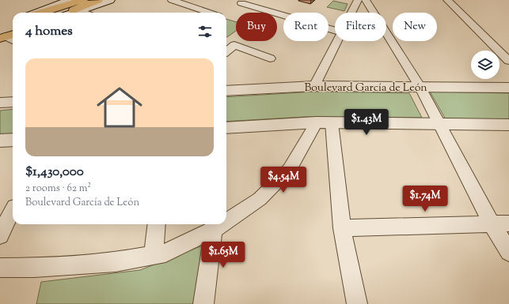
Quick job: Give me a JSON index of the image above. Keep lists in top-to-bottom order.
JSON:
{
  "streets": {
    "street": ["Boulevard García de León"]
  },
  "page": {
    "chip": [
      "Buy",
      "Rent",
      "Filters",
      "New"
    ],
    "heading": "4 homes",
    "list": [
      {
        "name": "$1,430,000",
        "note": "2 rooms · 62 m² · Boulevard García de León"
      }
    ],
    "price": [
      "$1.43M",
      "$4.54M",
      "$1.74M",
      "$1.65M"
    ]
  }
}
